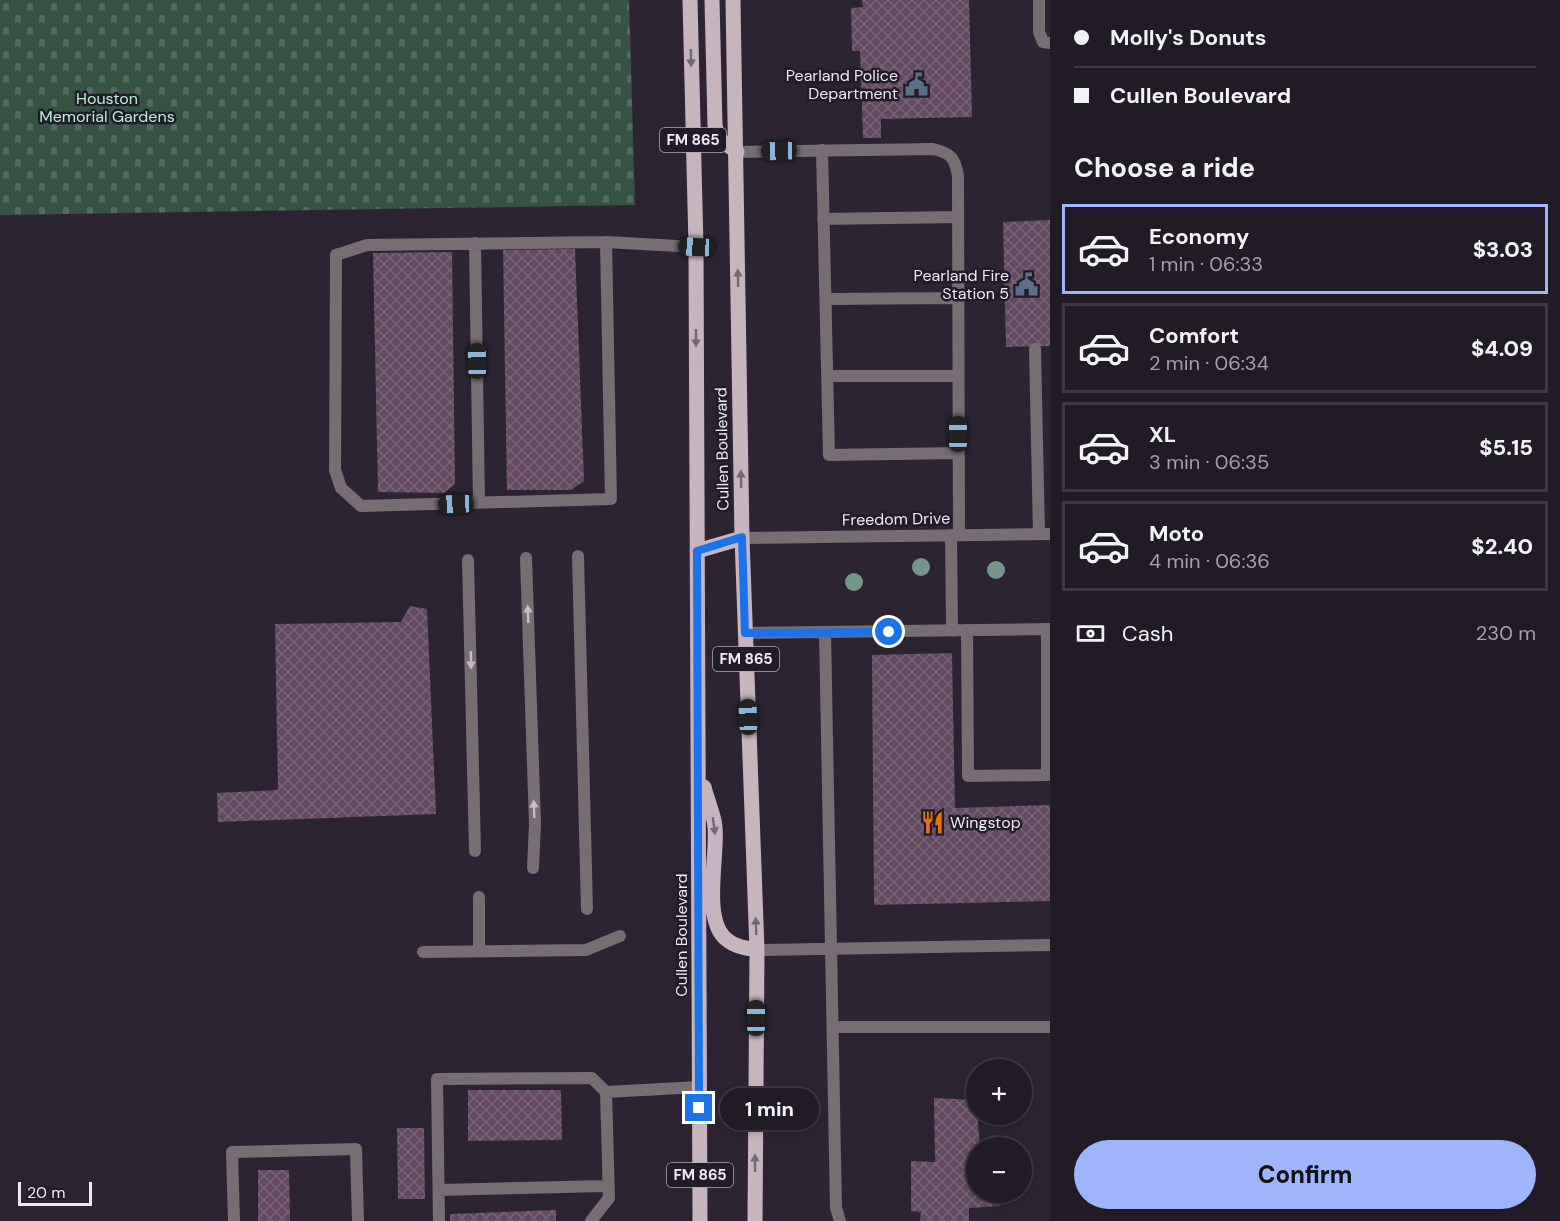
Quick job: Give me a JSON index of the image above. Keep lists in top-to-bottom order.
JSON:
{
  "streets": {
    "main road": ["FM 865", "Cullen Boulevard"],
    "street": ["Freedom Drive"]
  },
  "crossings": [
    ["Cullen Boulevard", "Freedom Drive"]
  ],
  "parks": ["Houston Memorial Gardens"],
  "places": {
    "public building": ["Pearland Police Department", "Pearland Fire Station 5"],
    "restaurant": ["Wingstop"]
  },
  "scale_bar": "20 m",
  "page": {
    "banner": ["Molly's Donuts", "Cullen Boulevard"],
    "heading": "Choose a ride",
    "list": [
      {
        "name": "Economy",
        "note": "1 min · 06:33",
        "value": "$3.03"
      },
      {
        "name": "Comfort",
        "note": "2 min · 06:34",
        "value": "$4.09"
      },
      {
        "name": "XL",
        "note": "3 min · 06:35",
        "value": "$5.15"
      },
      {
        "name": "Moto",
        "note": "4 min · 06:36",
        "value": "$2.40"
      }
    ],
    "pay": ["Cash", "230 m"],
    "map_buttons": ["+", "−"],
    "bubble": "1 min",
    "buttons": "Confirm",
    "scale": "20 m"
  }
}
